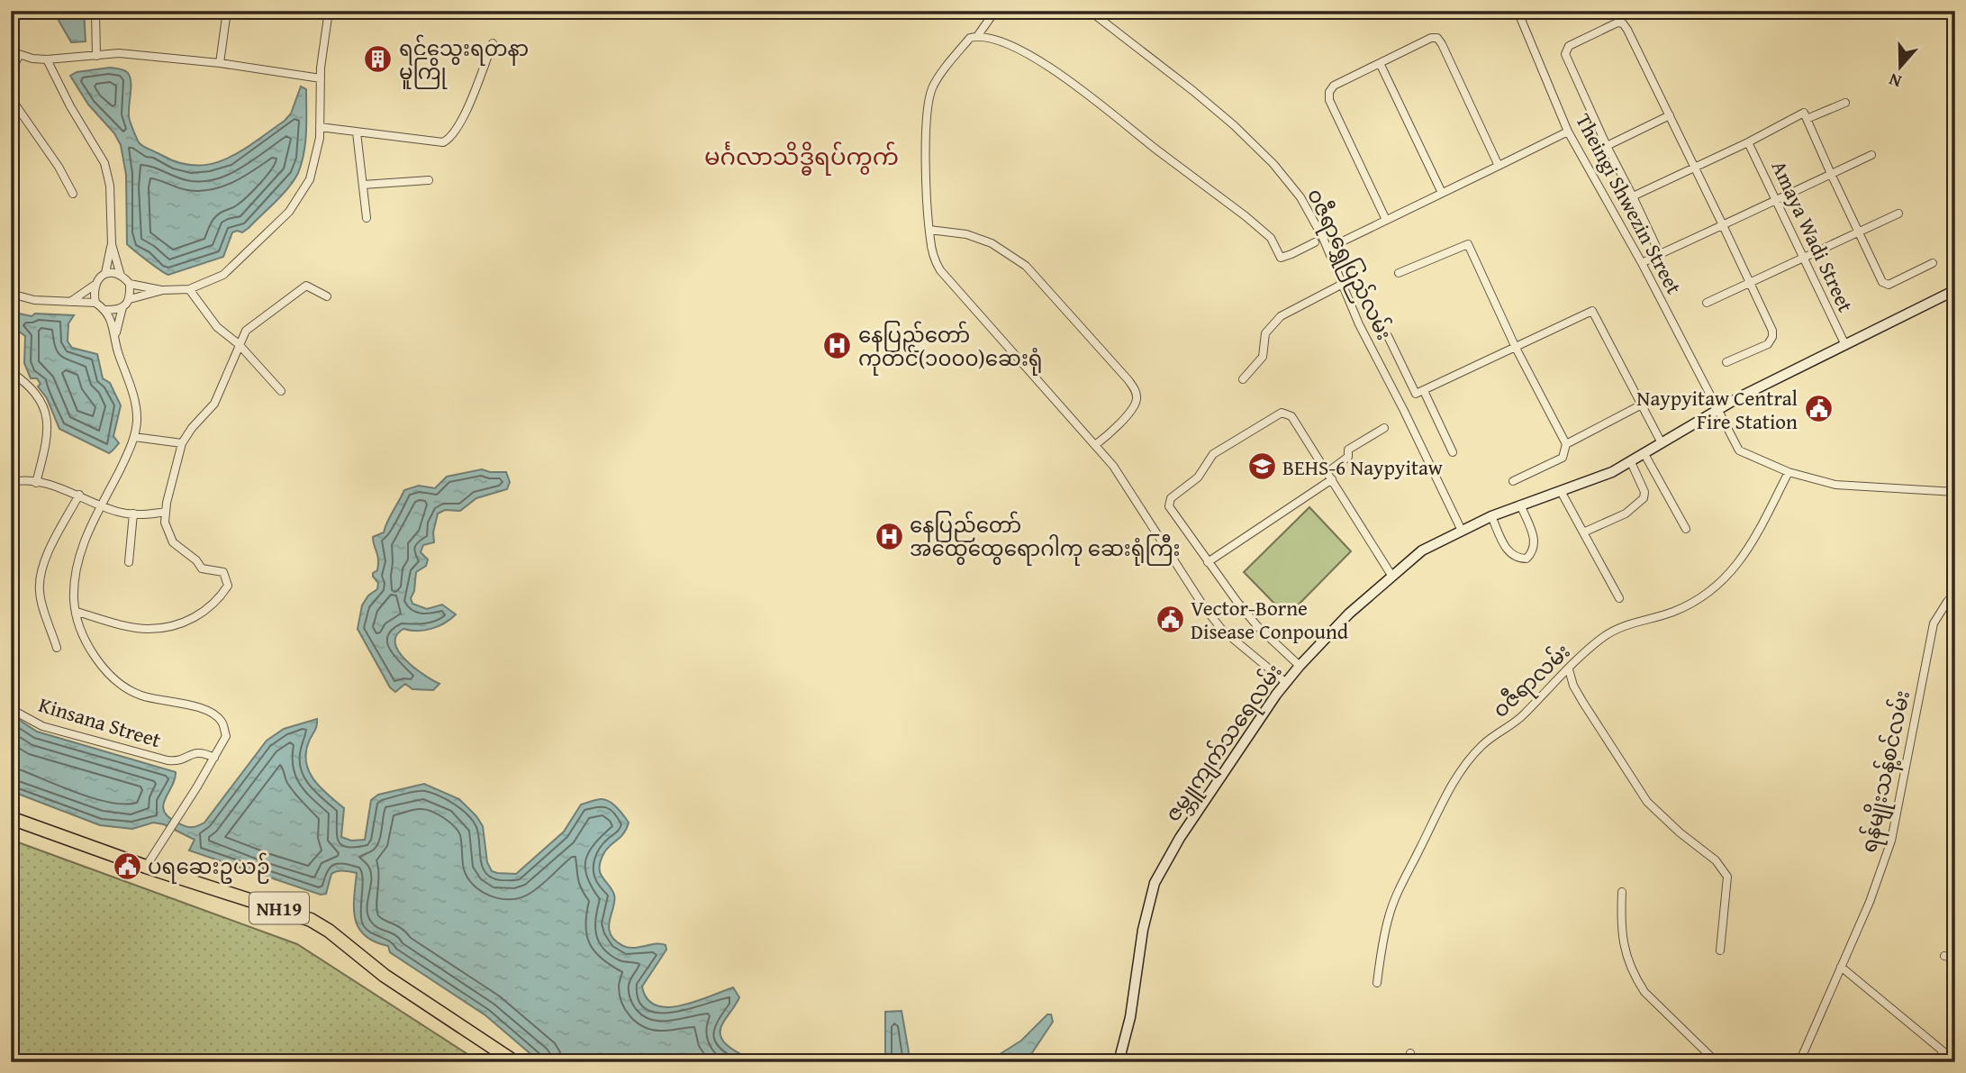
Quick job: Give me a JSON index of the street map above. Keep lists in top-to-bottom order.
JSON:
{
  "streets": {
    "highway": ["NH19"],
    "main road": ["ဇမ္ဘူကျက်သရေလမ်း"],
    "street": [
      "Theingi Shwezin Street",
      "Amaya Wadi Street",
      "ဝဇီရာရွှေပြည်လမ်း",
      "ဝဇီရာလမ်း",
      "Kinsana Street",
      "ရန်မျိုးသန့်စင်လမ်း"
    ]
  },
  "crossings": [
    ["Theingi Shwezin Street", "ဝဇီရာလမ်း"],
    ["Theingi Shwezin Street", "ဇမ္ဘူကျက်သရေလမ်း"],
    ["Amaya Wadi Street", "ဇမ္ဘူကျက်သရေလမ်း"],
    ["ဝဇီရာရွှေပြည်လမ်း", "ဇမ္ဘူကျက်သရေလမ်း"]
  ],
  "districts": ["မင်္ဂလာသိဒ္ဓိရပ်ကွက်"],
  "places": {
    "building": ["ရင်သွေးရတနာ မူကြို"],
    "hospital": ["နေပြည်တော် ကုတင်(၁၀၀၀)ဆေးရုံ", "နေပြည်တော် အထွေထွေရောဂါကု ဆေးရုံကြီး"],
    "public building": ["Naypyitaw Central Fire Station", "Vector-Borne Disease Conpound", "ပရဆေးဥယဉ်"],
    "school or university": ["BEHS-6 Naypyitaw"]
  },
  "north": "bottom"
}
